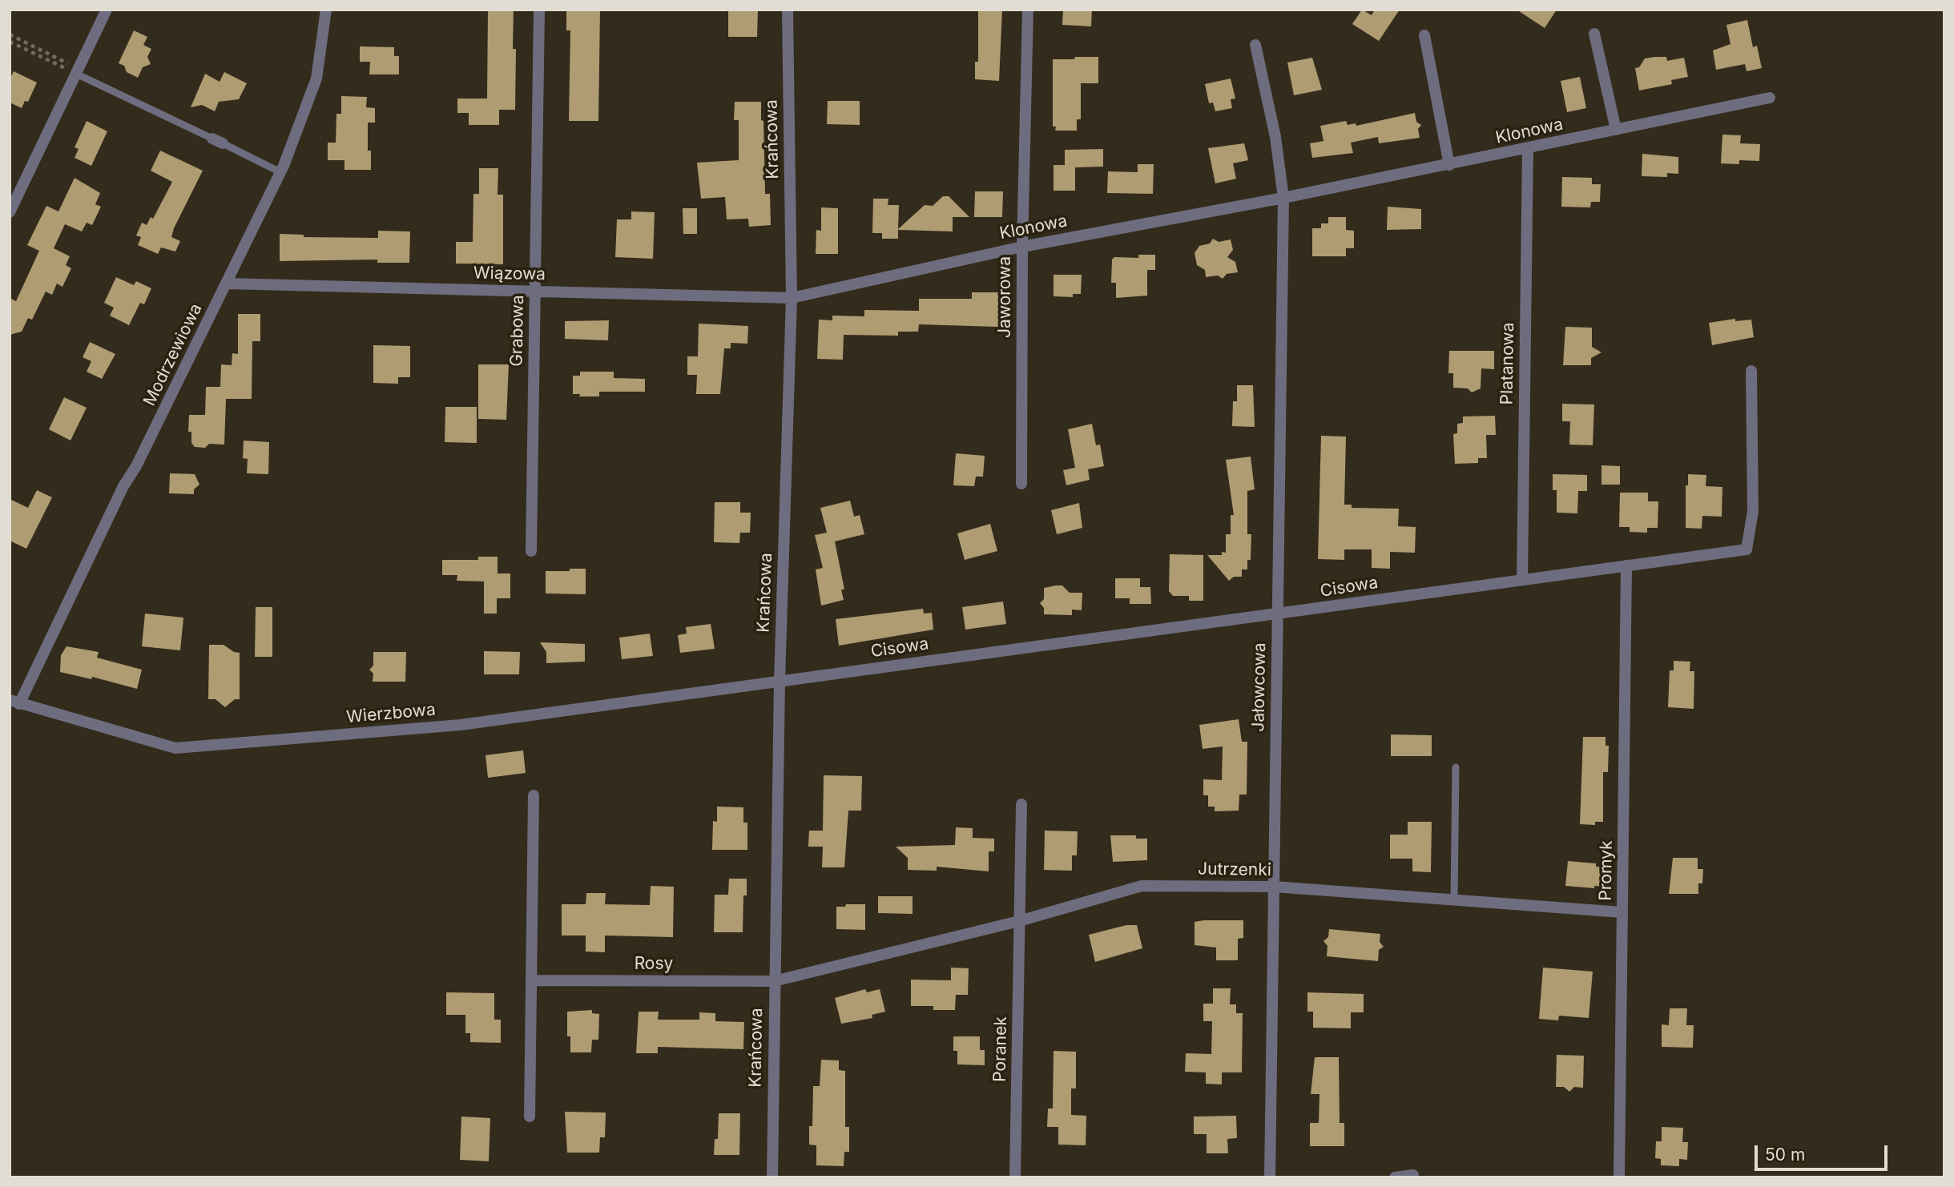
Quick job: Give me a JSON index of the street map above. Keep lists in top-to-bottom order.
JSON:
{
  "streets": {
    "street": [
      "Klonowa",
      "Krańcowa",
      "Wiązowa",
      "Jaworowa",
      "Grabowa",
      "Modrzewiowa",
      "Platanowa",
      "Cisowa",
      "Jałowcowa",
      "Wierzbowa",
      "Jutrzenki",
      "Promyk",
      "Rosy",
      "Poranek"
    ]
  },
  "crossings": [
    ["Klonowa", "Krańcowa"],
    ["Klonowa", "Wiązowa"],
    ["Klonowa", "Jaworowa"],
    ["Klonowa", "Platanowa"],
    ["Klonowa", "Jałowcowa"],
    ["Krańcowa", "Wiązowa"],
    ["Krańcowa", "Cisowa"],
    ["Krańcowa", "Wierzbowa"],
    ["Krańcowa", "Jutrzenki"],
    ["Krańcowa", "Rosy"],
    ["Wiązowa", "Grabowa"],
    ["Wiązowa", "Modrzewiowa"],
    ["Modrzewiowa", "Wierzbowa"],
    ["Platanowa", "Cisowa"],
    ["Cisowa", "Jałowcowa"],
    ["Cisowa", "Wierzbowa"],
    ["Cisowa", "Promyk"],
    ["Jałowcowa", "Jutrzenki"],
    ["Jutrzenki", "Promyk"],
    ["Jutrzenki", "Rosy"],
    ["Jutrzenki", "Poranek"]
  ],
  "scale_bar": "50 m"
}
